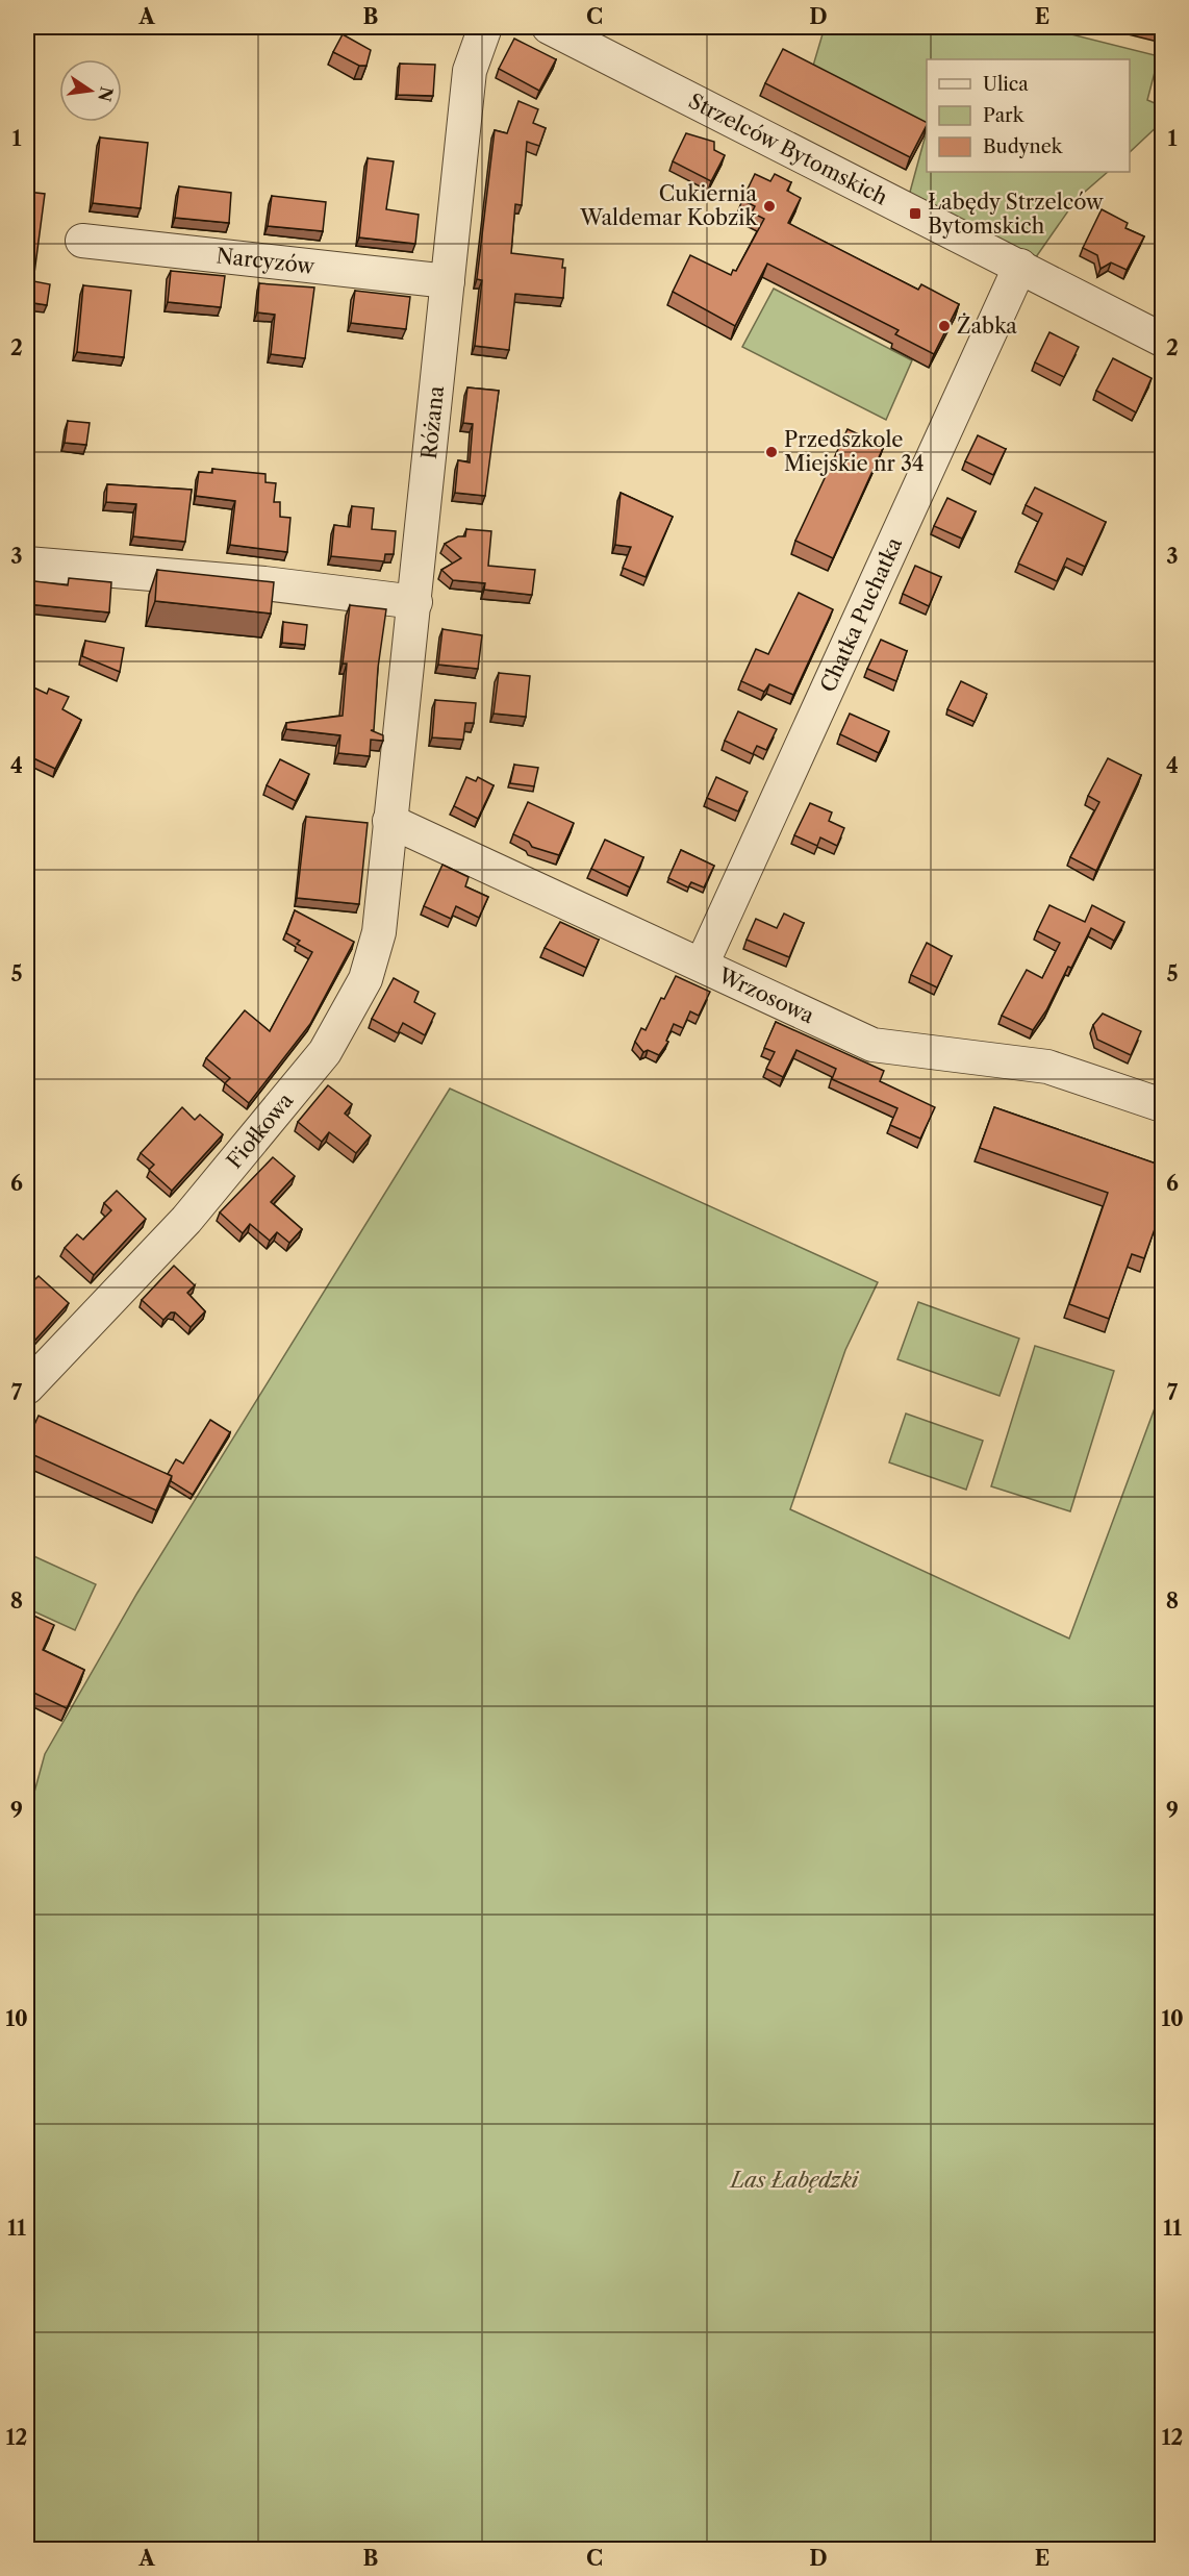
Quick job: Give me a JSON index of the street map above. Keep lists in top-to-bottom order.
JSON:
{
  "streets": {
    "street": [
      "Strzelców Bytomskich",
      "Narcyzów",
      "Różana",
      "Chatka Puchatka",
      "Wrzosowa",
      "Fiołkowa"
    ]
  },
  "crossings": [
    ["Strzelców Bytomskich", "Chatka Puchatka"],
    ["Narcyzów", "Różana"],
    ["Różana", "Wrzosowa"],
    ["Różana", "Fiołkowa"],
    ["Chatka Puchatka", "Wrzosowa"],
    ["Wrzosowa", "Fiołkowa"]
  ],
  "parks": ["Las Łabędzki"],
  "places": {
    "other": ["Cukiernia Waldemar Kobzik", "Żabka", "Przedszkole Miejskie nr 34"],
    "transit": ["Łabędy Strzelców Bytomskich"]
  },
  "legend": ["Ulica", "Park", "Budynek"],
  "north": "right",
  "grid": {
    "columns": [
      "A",
      "B",
      "C",
      "D",
      "E"
    ],
    "rows": [
      "1",
      "2",
      "3",
      "4",
      "5",
      "6",
      "7",
      "8",
      "9",
      "10",
      "11",
      "12"
    ]
  }
}
